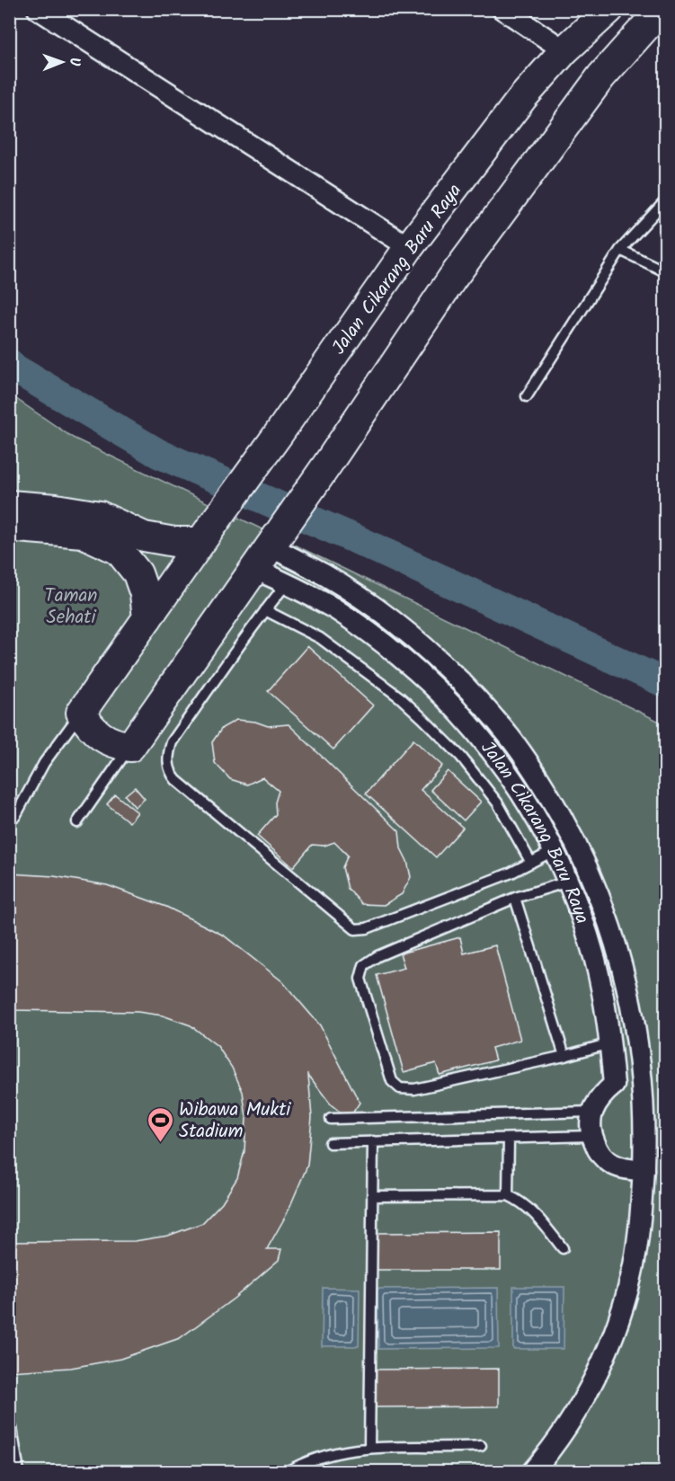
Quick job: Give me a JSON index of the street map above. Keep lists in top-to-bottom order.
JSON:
{
  "streets": {
    "main road": ["Jalan Cikarang Baru Raya"]
  },
  "parks": ["Taman Sehati"],
  "places": {
    "sports": ["Wibawa Mukti Stadium"]
  },
  "north": "right"
}
